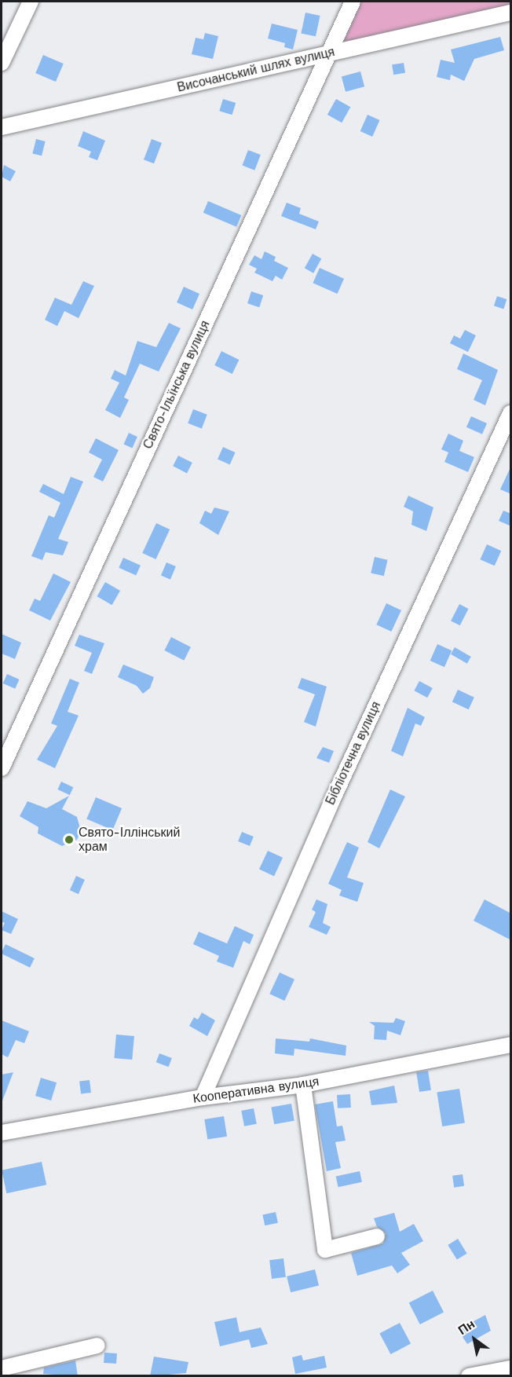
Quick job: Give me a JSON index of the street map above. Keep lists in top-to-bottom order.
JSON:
{
  "streets": {
    "street": [
      "Височанський шлях вулиця",
      "Свято-Ільїнська вулиця",
      "Бібліотечна вулиця",
      "Кооперативна вулиця"
    ]
  },
  "crossings": [
    ["Височанський шлях вулиця", "Свято-Ільїнська вулиця"],
    ["Бібліотечна вулиця", "Кооперативна вулиця"]
  ],
  "places": ["Свято-Іллінський храм"],
  "north": "top left"
}
